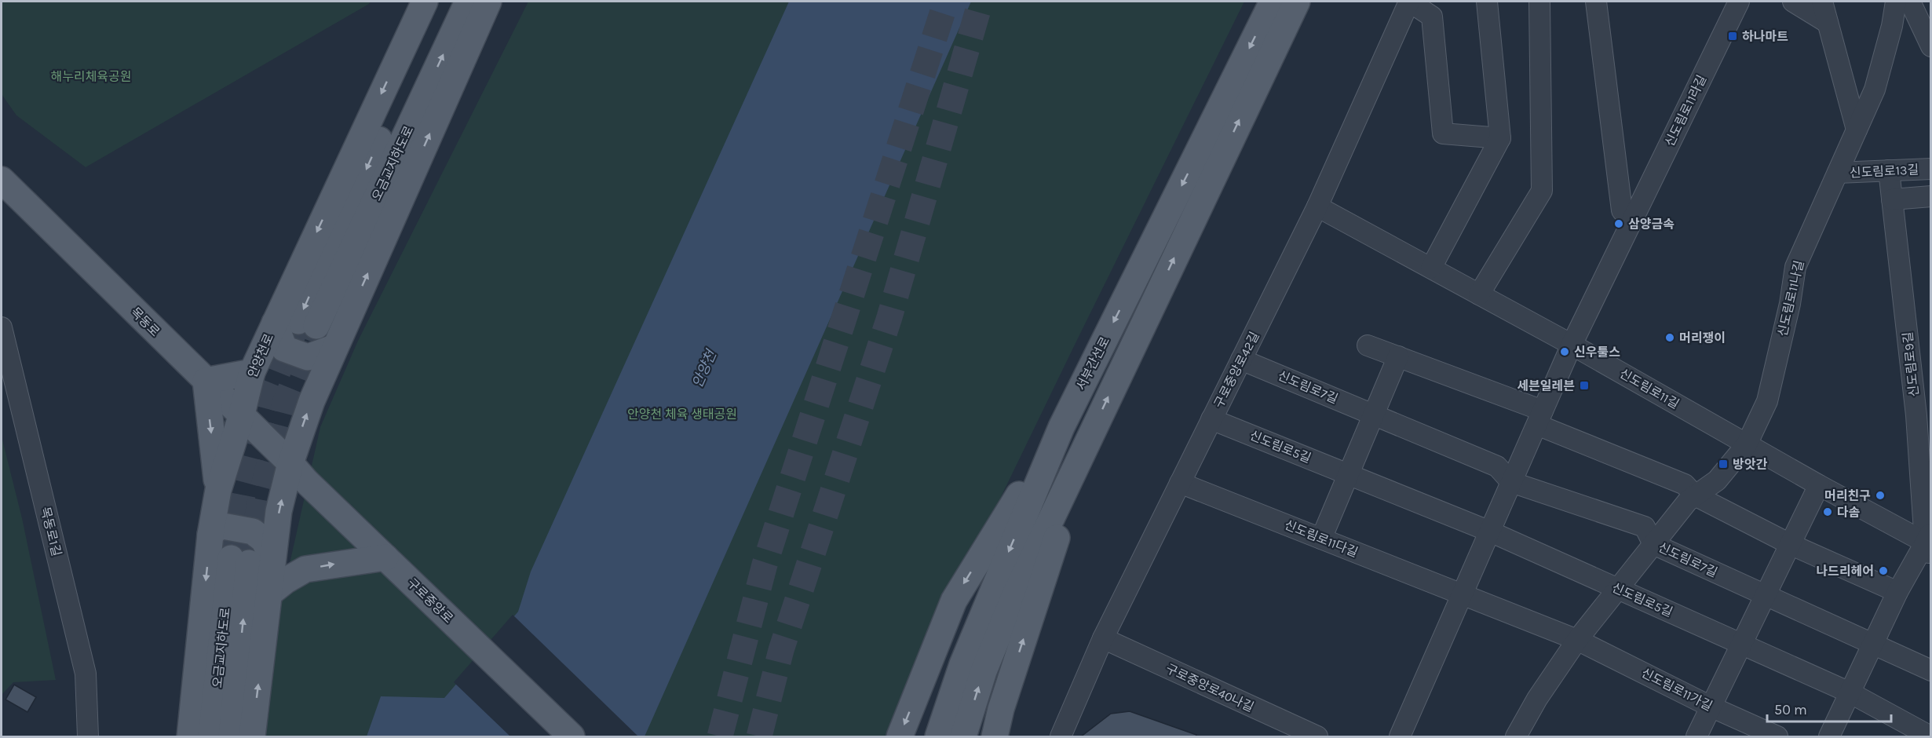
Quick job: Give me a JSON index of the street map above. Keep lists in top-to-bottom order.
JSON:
{
  "streets": {
    "main road": [
      "오금교지하도로",
      "목동로",
      "안양천로",
      "서부간선로",
      "구로중앙로"
    ],
    "street": [
      "신도림로11라길",
      "신도림로13길",
      "신도림로11나길",
      "신도림로9길",
      "구로중앙로42길",
      "신도림로7길",
      "신도림로11길",
      "신도림로5길",
      "목동로1길",
      "신도림로11다길",
      "구로중앙로40나길",
      "신도림로11가길"
    ]
  },
  "crossings": [
    ["신도림로11라길", "신도림로11길"],
    ["오금교지하도로", "안양천로"],
    ["신도림로13길", "신도림로11나길"],
    ["신도림로13길", "신도림로9길"],
    ["신도림로11나길", "신도림로11길"],
    ["목동로", "안양천로"],
    ["목동로", "구로중앙로"],
    ["신도림로9길", "신도림로11길"],
    ["구로중앙로42길", "신도림로7길"],
    ["구로중앙로42길", "신도림로11길"],
    ["구로중앙로42길", "신도림로5길"],
    ["구로중앙로42길", "신도림로11다길"],
    ["구로중앙로42길", "구로중앙로40나길"],
    ["신도림로11다길", "신도림로11가길"]
  ],
  "water": ["안양천"],
  "parks": ["해누리체육공원", "안양천 체육 생태공원"],
  "places": {
    "transit": ["하나마트", "세븐일레븐", "방앗간"],
    "other": [
      "삼양금속",
      "머리쟁이",
      "신우툴스",
      "머리친구",
      "다솜",
      "나드리헤어"
    ]
  },
  "scale_bar": "50 m"
}
